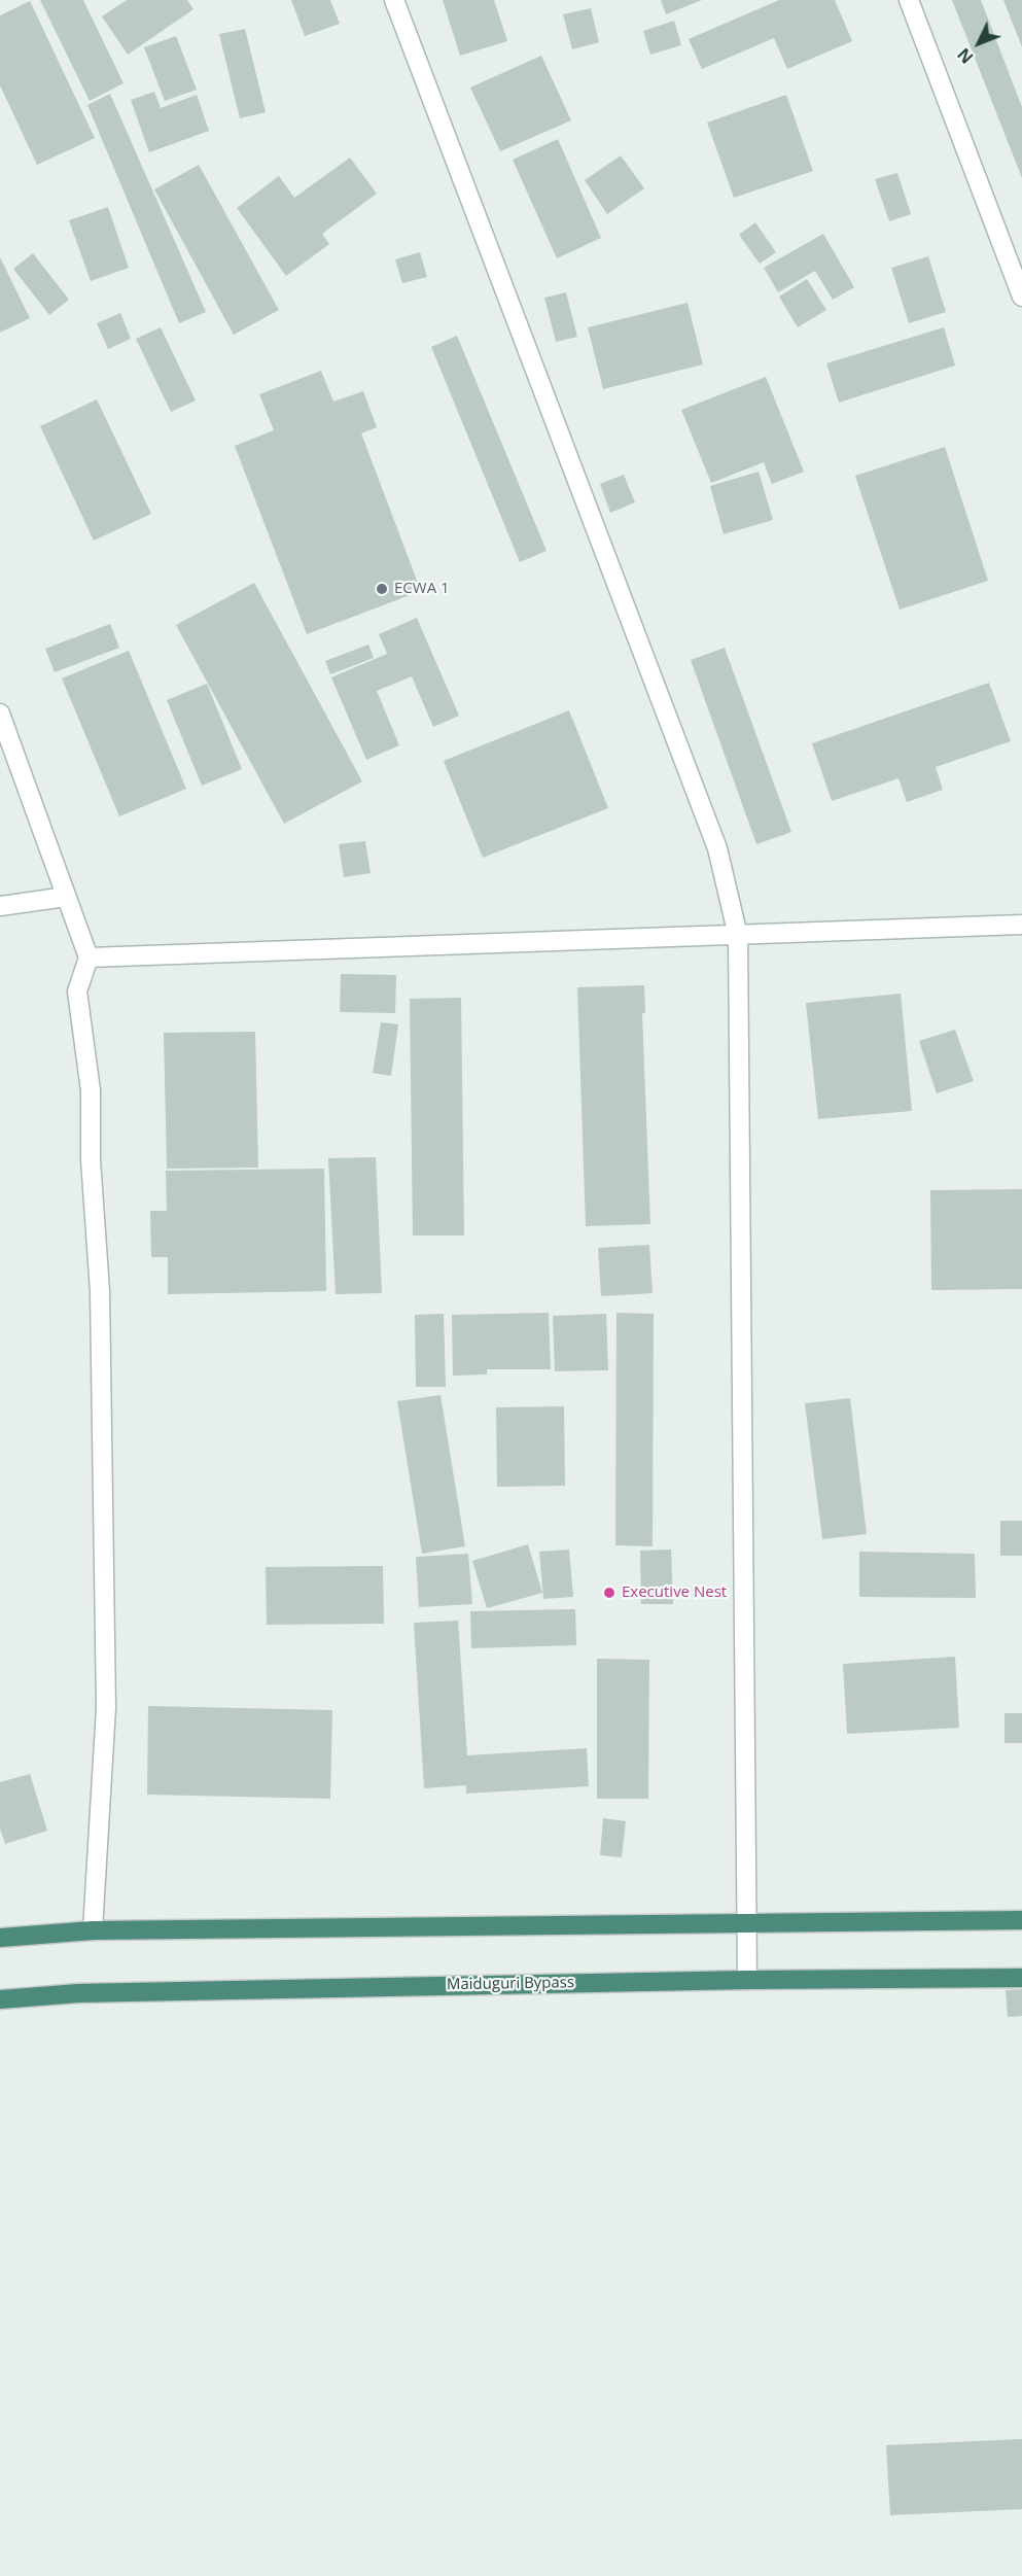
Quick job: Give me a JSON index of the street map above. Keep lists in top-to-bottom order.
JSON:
{
  "streets": {
    "highway": ["Maiduguri Bypass"]
  },
  "places": ["ECWA 1", "Executive Nest"],
  "north": "bottom left"
}
